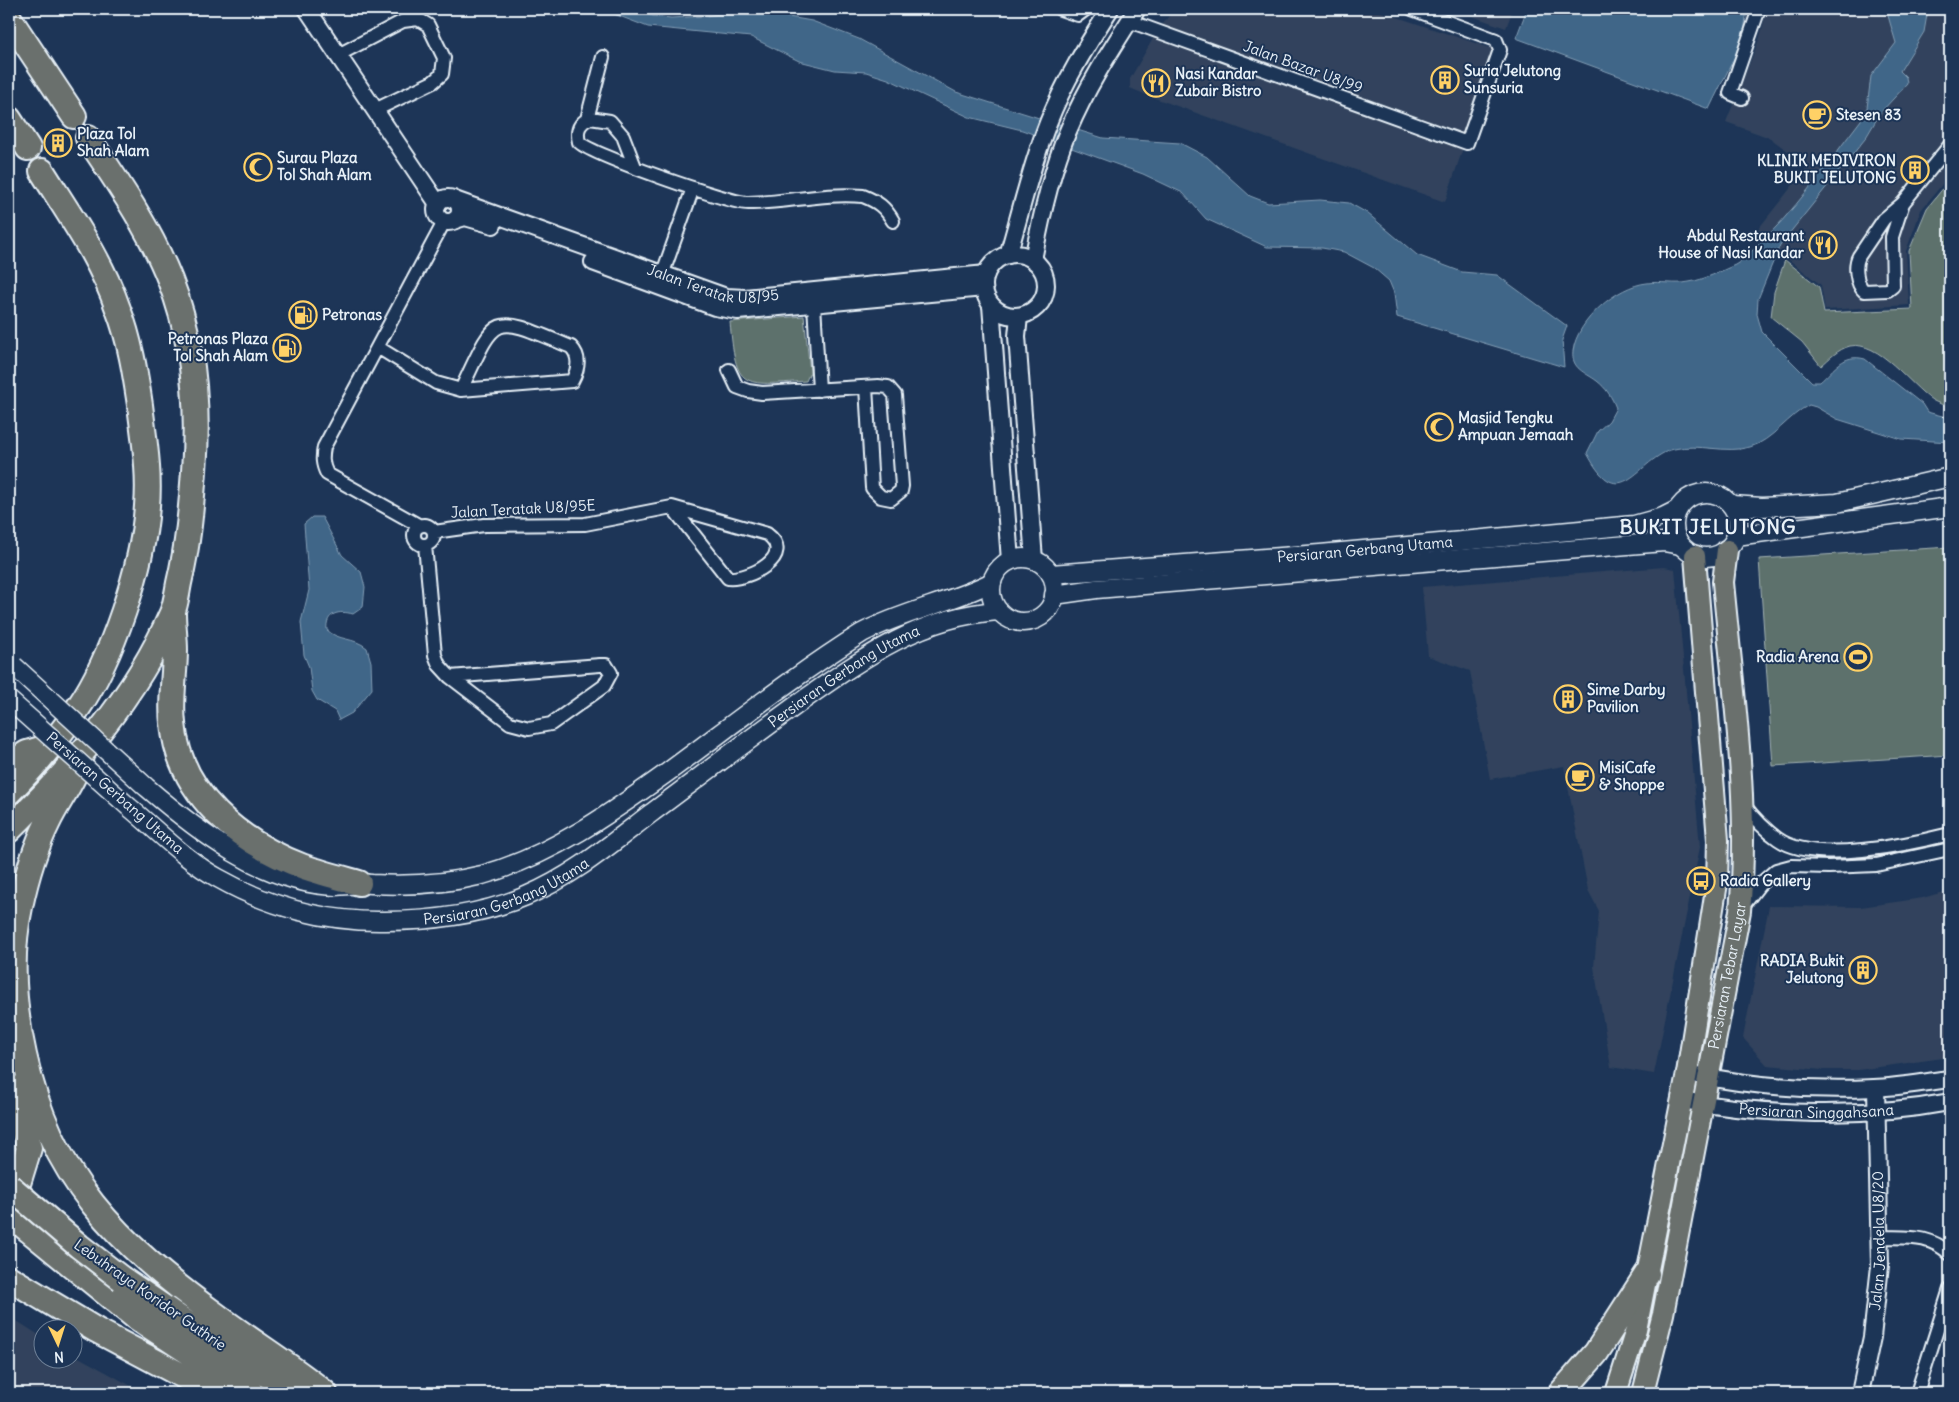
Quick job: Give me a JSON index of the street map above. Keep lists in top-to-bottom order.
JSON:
{
  "streets": {
    "highway": ["Lebuhraya Koridor Guthrie"],
    "main road": ["Persiaran Gerbang Utama", "Persiaran Tebar Layar"],
    "street": [
      "Jalan Bazar U8/99",
      "Jalan Teratak U8/95",
      "Jalan Teratak U8/95E",
      "Persiaran Singgahsana",
      "Jalan Jendela U8/20"
    ]
  },
  "crossings": [
    ["Persiaran Gerbang Utama", "Persiaran Tebar Layar"],
    ["Persiaran Tebar Layar", "Persiaran Singgahsana"],
    ["Persiaran Singgahsana", "Jalan Jendela U8/20"]
  ],
  "districts": ["BUKIT JELUTONG"],
  "places": {
    "building": [
      "Suria Jelutong Sunsuria",
      "Plaza Tol Shah Alam",
      "KLINIK MEDIVIRON BUKIT JELUTONG",
      "Sime Darby Pavilion",
      "RADIA Bukit Jelutong"
    ],
    "restaurant": ["Nasi Kandar Zubair Bistro", "Abdul Restaurant House of Nasi Kandar"],
    "cafe": ["Stesen 83", "MisiCafe & Shoppe"],
    "mosque": ["Surau Plaza Tol Shah Alam", "Masjid Tengku Ampuan Jemaah"],
    "fuel station": ["Petronas", "Petronas Plaza Tol Shah Alam"],
    "sports": ["Radia Arena"],
    "bus stop": ["Radia Gallery"]
  },
  "north": "bottom"
}
